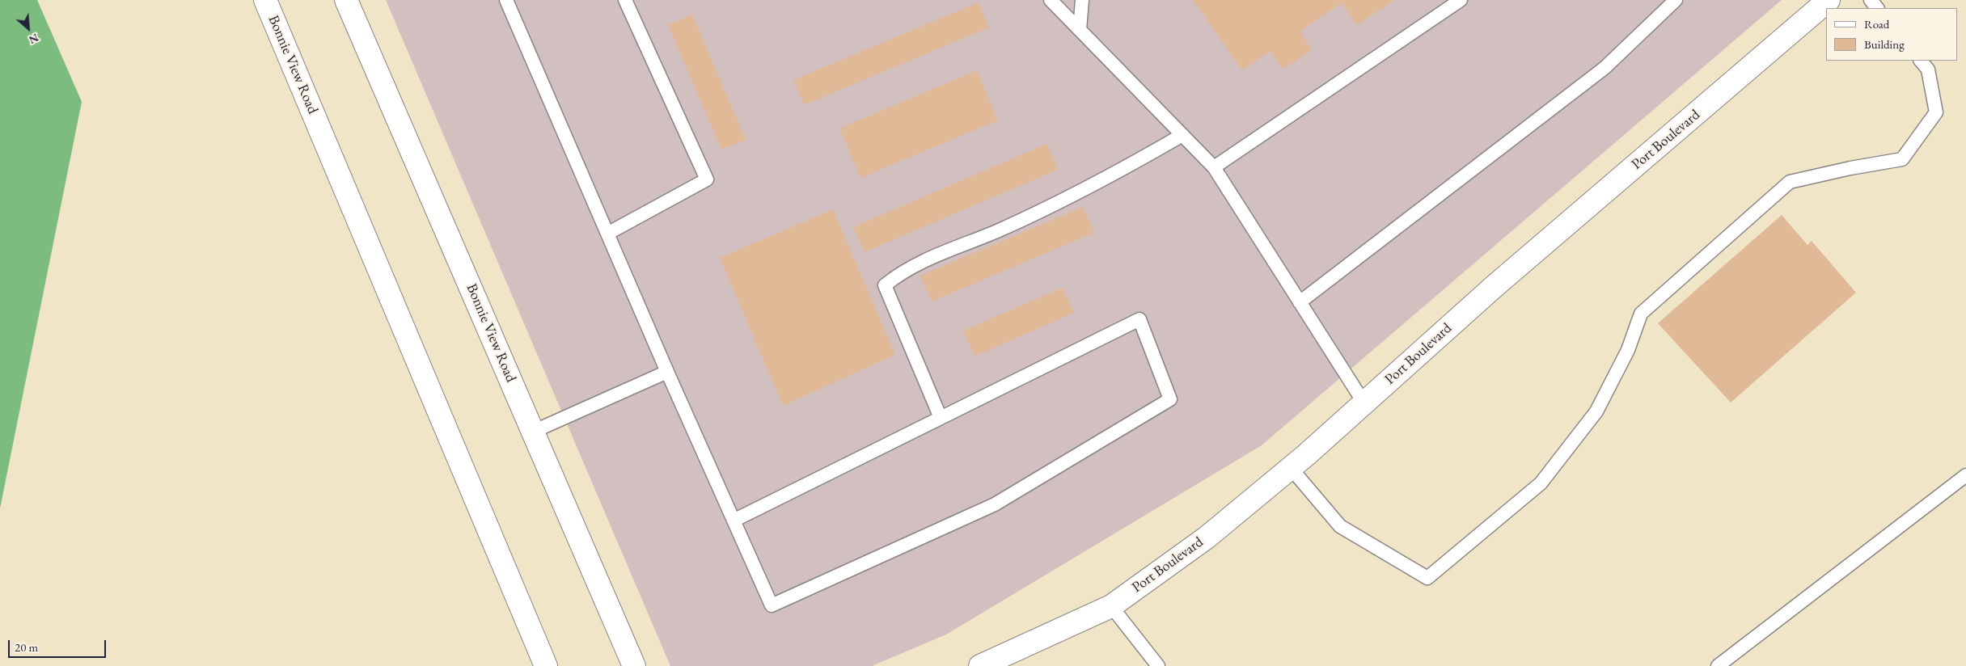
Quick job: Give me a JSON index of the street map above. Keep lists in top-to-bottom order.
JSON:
{
  "streets": {
    "main road": ["Bonnie View Road", "Port Boulevard"]
  },
  "legend": ["Road", "Building"],
  "scale_bar": "20 m",
  "north": "bottom right"
}
